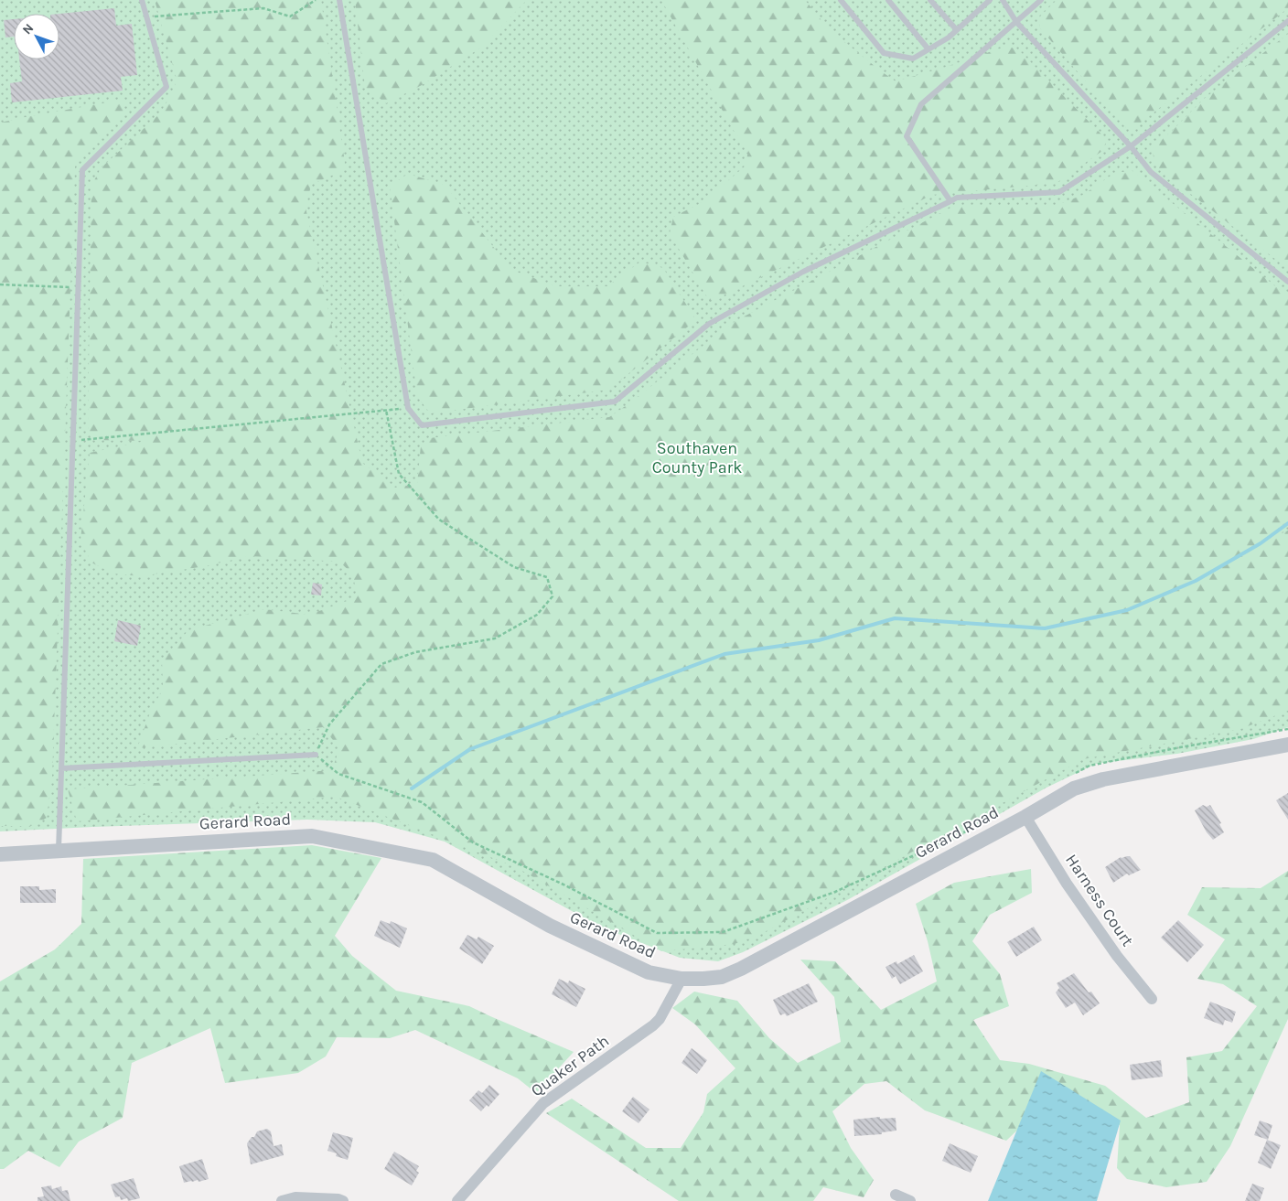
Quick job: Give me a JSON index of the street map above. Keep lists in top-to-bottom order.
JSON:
{
  "streets": {
    "street": ["Gerard Road", "Harness Court", "Quaker Path"]
  },
  "crossings": [
    ["Gerard Road", "Harness Court"],
    ["Gerard Road", "Quaker Path"]
  ],
  "parks": ["Southaven County Park"],
  "north": "top left"
}
